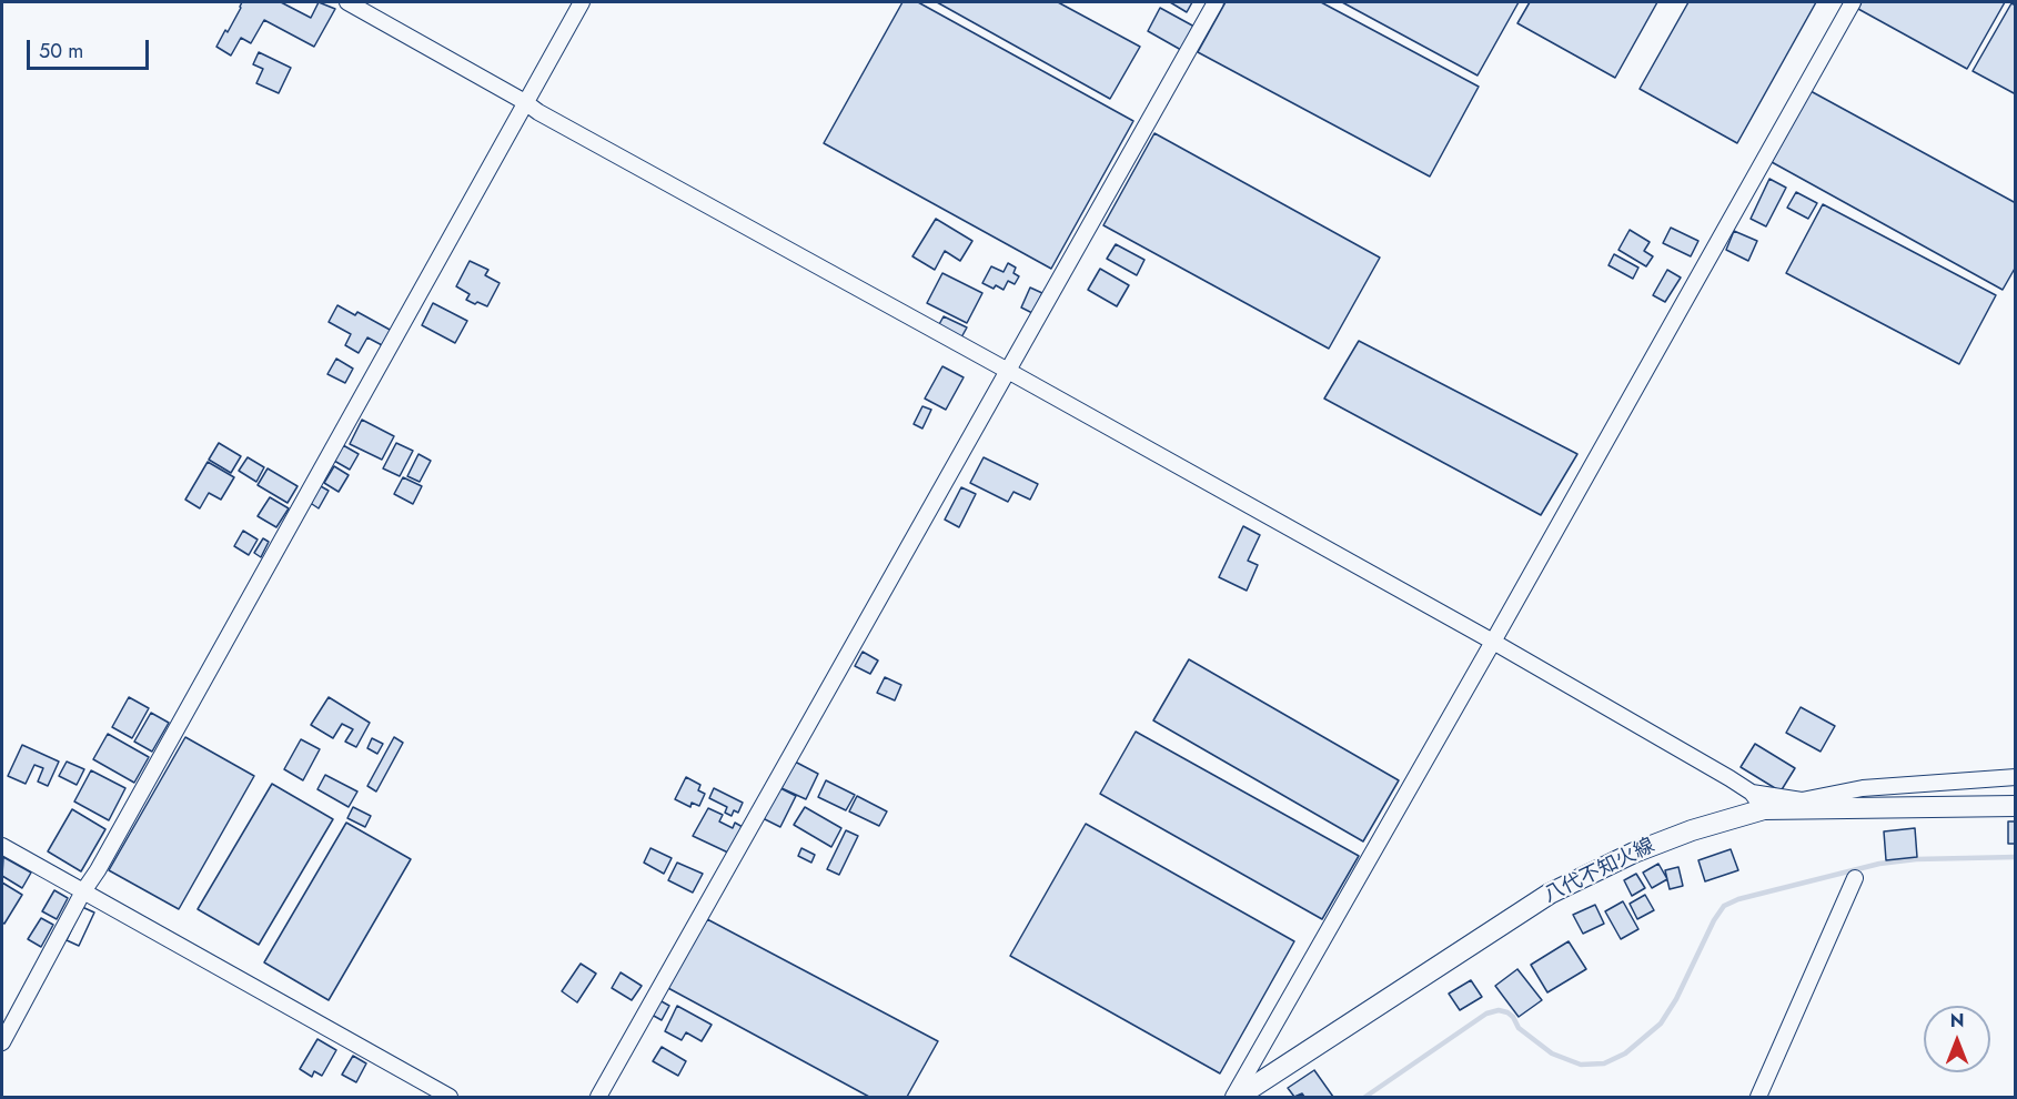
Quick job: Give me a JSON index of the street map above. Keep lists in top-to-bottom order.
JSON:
{
  "streets": {
    "main road": ["八代不知火線"]
  },
  "scale_bar": "50 m",
  "north": "top"
}
